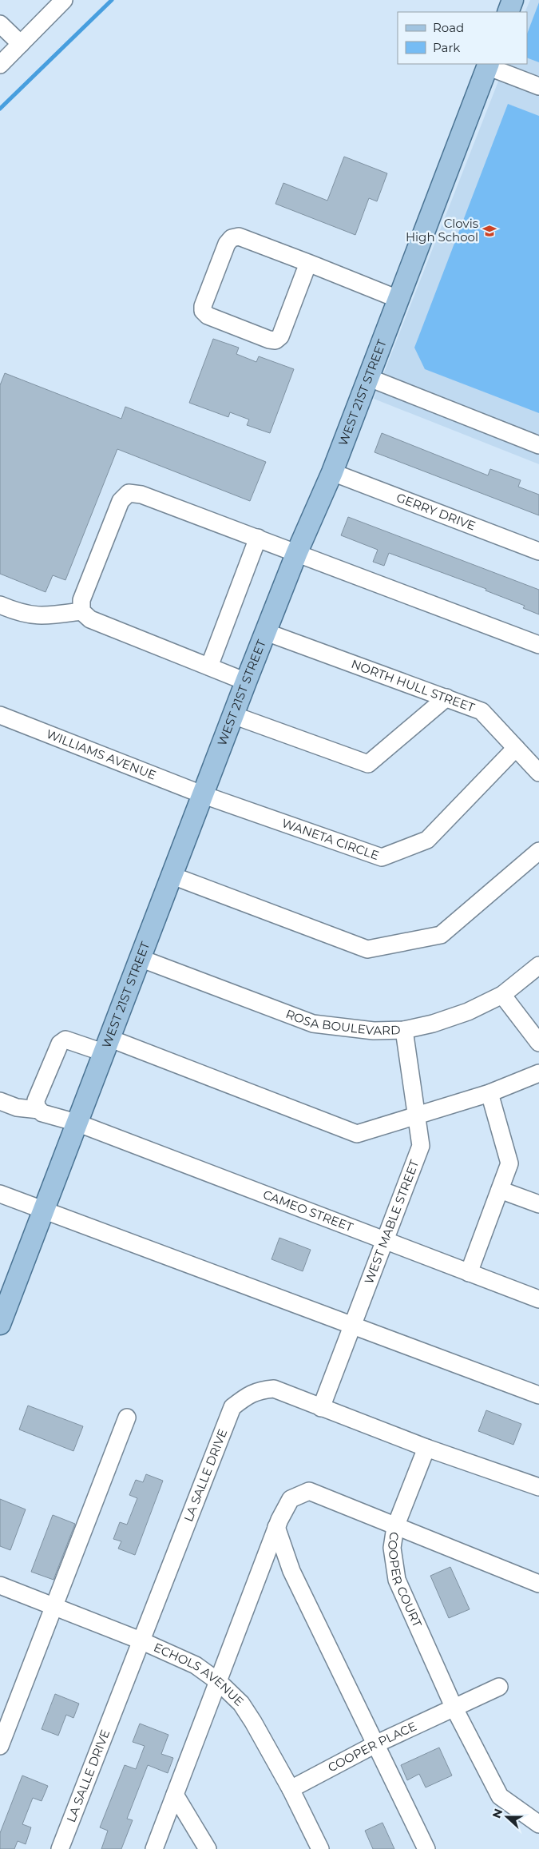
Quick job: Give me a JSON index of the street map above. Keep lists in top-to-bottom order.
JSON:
{
  "streets": {
    "main road": ["WEST 21ST STREET"],
    "street": [
      "GERRY DRIVE",
      "NORTH HULL STREET",
      "WILLIAMS AVENUE",
      "WANETA CIRCLE",
      "ROSA BOULEVARD",
      "CAMEO STREET",
      "WEST MABLE STREET",
      "LA SALLE DRIVE",
      "COOPER COURT",
      "ECHOLS AVENUE",
      "COOPER PLACE"
    ]
  },
  "crossings": [
    ["WEST 21ST STREET", "GERRY DRIVE"],
    ["WEST 21ST STREET", "NORTH HULL STREET"],
    ["WEST 21ST STREET", "WILLIAMS AVENUE"],
    ["WEST 21ST STREET", "WANETA CIRCLE"],
    ["WEST 21ST STREET", "ROSA BOULEVARD"],
    ["WEST 21ST STREET", "CAMEO STREET"],
    ["NORTH HULL STREET", "WANETA CIRCLE"],
    ["WILLIAMS AVENUE", "WANETA CIRCLE"],
    ["ROSA BOULEVARD", "WEST MABLE STREET"],
    ["CAMEO STREET", "WEST MABLE STREET"],
    ["WEST MABLE STREET", "LA SALLE DRIVE"],
    ["LA SALLE DRIVE", "COOPER COURT"],
    ["LA SALLE DRIVE", "ECHOLS AVENUE"],
    ["COOPER COURT", "COOPER PLACE"],
    ["ECHOLS AVENUE", "COOPER PLACE"]
  ],
  "places": {
    "school or university": ["Clovis High School"]
  },
  "legend": ["Road", "Park"],
  "north": "left"
}
